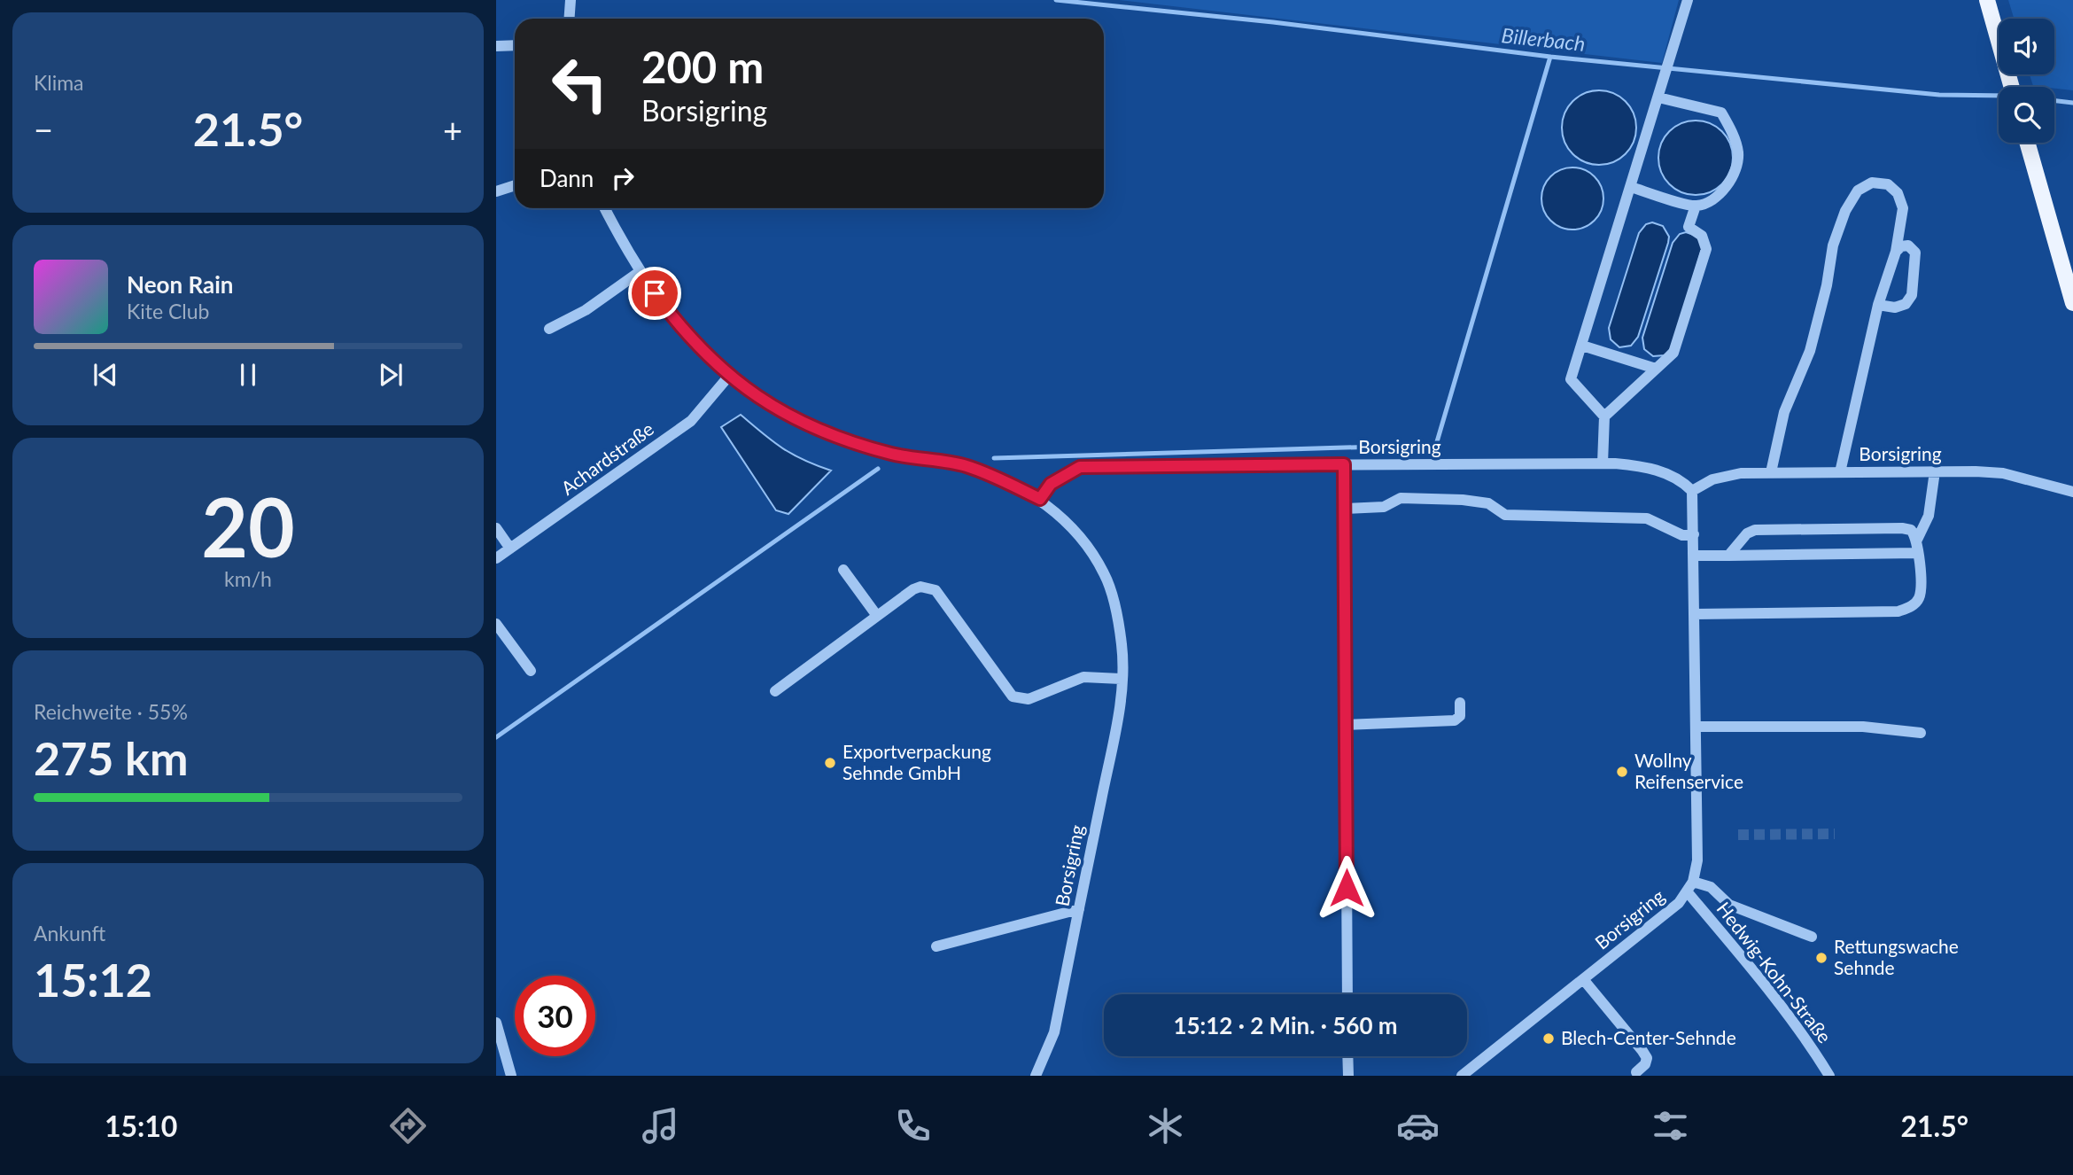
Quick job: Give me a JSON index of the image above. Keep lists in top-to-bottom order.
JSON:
{
  "streets": {
    "street": ["Borsigring", "Achardstraße", "Hedwig-Kohn-Straße"]
  },
  "crossings": [
    ["Borsigring", "Achardstraße"],
    ["Borsigring", "Hedwig-Kohn-Straße"]
  ],
  "water": ["Billerbach"],
  "places": [
    "Exportverpackung Sehnde GmbH",
    "Wollny Reifenservice",
    "Rettungswache Sehnde",
    "Blech-Center-Sehnde"
  ],
  "page": {
    "tile": [
      "Klima",
      ["20", "km/h"],
      ["Reichweite · 55%", "275 km"],
      ["Ankunft", "15:12"]
    ],
    "turn": ["200 m", "Borsigring"],
    "heat": ["−", "21.5°", "+"],
    "then": "Dann",
    "song": ["Neon Rain", "Kite Club"],
    "limit": "30",
    "trip": "15:12 · 2 Min. · 560 m",
    "tabs": ["15:10", "21.5°"]
  }
}
